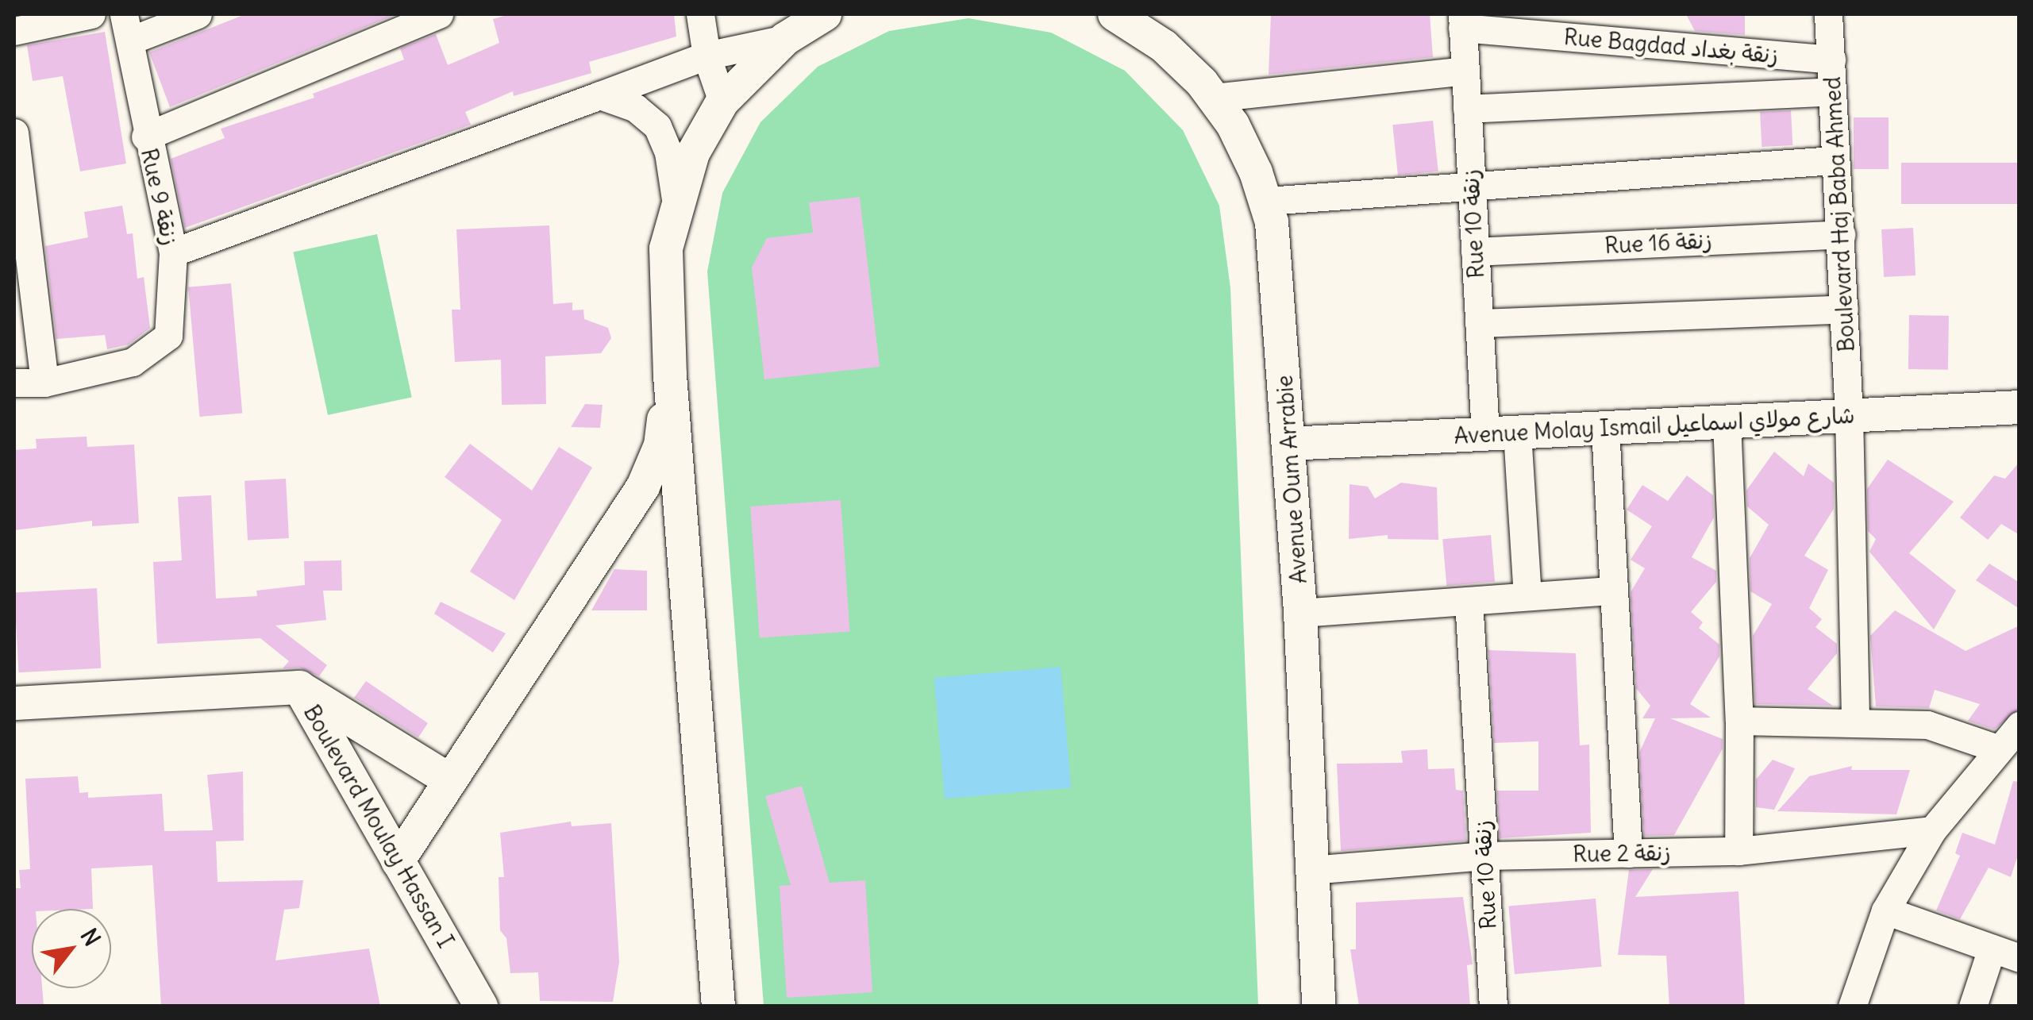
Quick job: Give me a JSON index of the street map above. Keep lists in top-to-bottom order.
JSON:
{
  "streets": {
    "street": [
      "Rue Bagdad زنقة بغداد",
      "Rue 9 زنقة",
      "Boulevard Haj Baba Ahmed",
      "Rue 10 زنقة",
      "Rue 16 زنقة",
      "Avenue Molay Ismail شارع مولاي اسماعيل",
      "Avenue Oum Arrabie",
      "Boulevard Moulay Hassan I",
      "Rue 2 زنقة"
    ]
  },
  "crossings": [
    ["Rue Bagdad زنقة بغداد", "Boulevard Haj Baba Ahmed"],
    ["Rue Bagdad زنقة بغداد", "Rue 10 زنقة"],
    ["Boulevard Haj Baba Ahmed", "Rue 16 زنقة"],
    ["Boulevard Haj Baba Ahmed", "Avenue Molay Ismail شارع مولاي اسماعيل"],
    ["Rue 10 زنقة", "Rue 16 زنقة"],
    ["Rue 10 زنقة", "Avenue Molay Ismail شارع مولاي اسماعيل"],
    ["Rue 10 زنقة", "Rue 2 زنقة"],
    ["Avenue Molay Ismail شارع مولاي اسماعيل", "Avenue Oum Arrabie"],
    ["Avenue Oum Arrabie", "Rue 2 زنقة"]
  ],
  "north": "top right"
}
